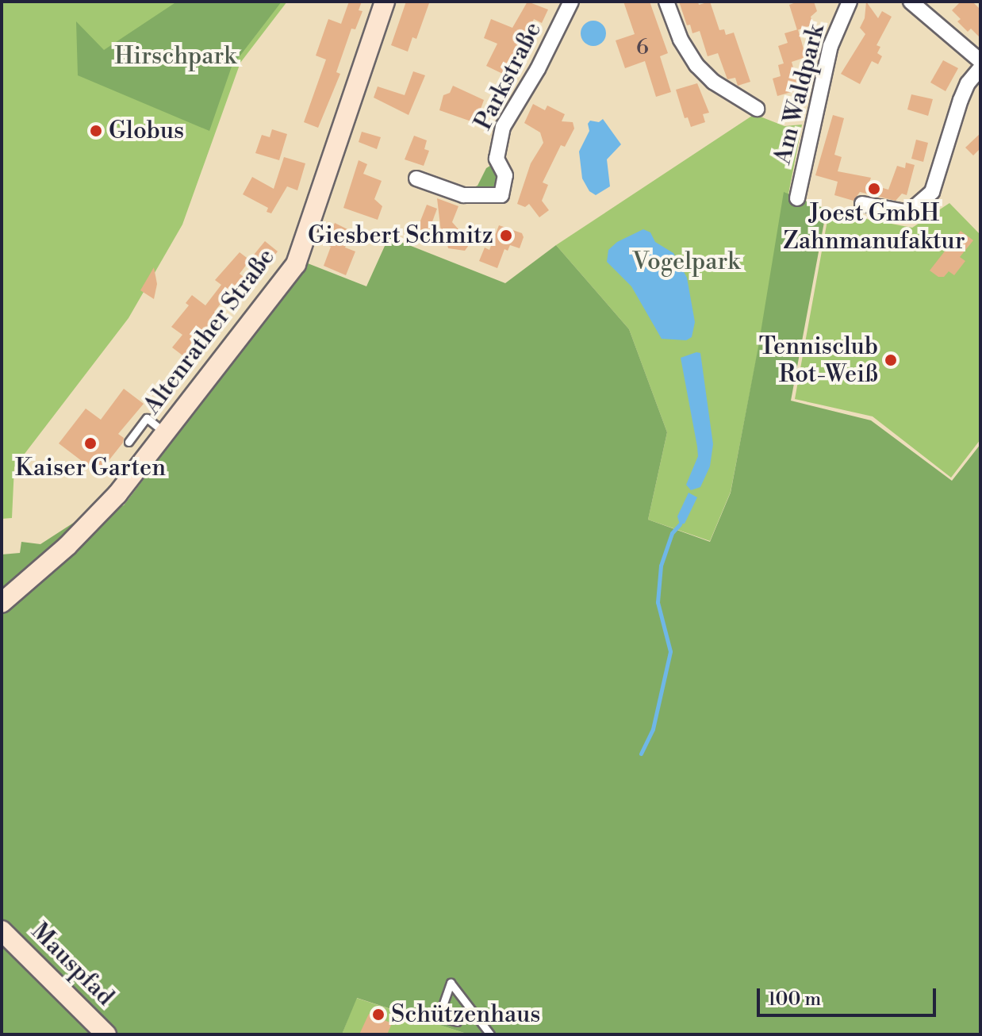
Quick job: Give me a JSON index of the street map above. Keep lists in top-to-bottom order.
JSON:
{
  "streets": {
    "street": [
      "Parkstraße",
      "Am Waldpark",
      "Altenrather Straße",
      "Mauspfad"
    ]
  },
  "parks": ["Hirschpark", "Vogelpark"],
  "places": [
    "Globus",
    "Joest GmbH Zahnmanufaktur",
    "Giesbert Schmitz",
    "Tennisclub Rot-Weiß",
    "Kaiser Garten",
    "Schützenhaus"
  ],
  "house_numbers": ["6"],
  "scale_bar": "100 m"
}
